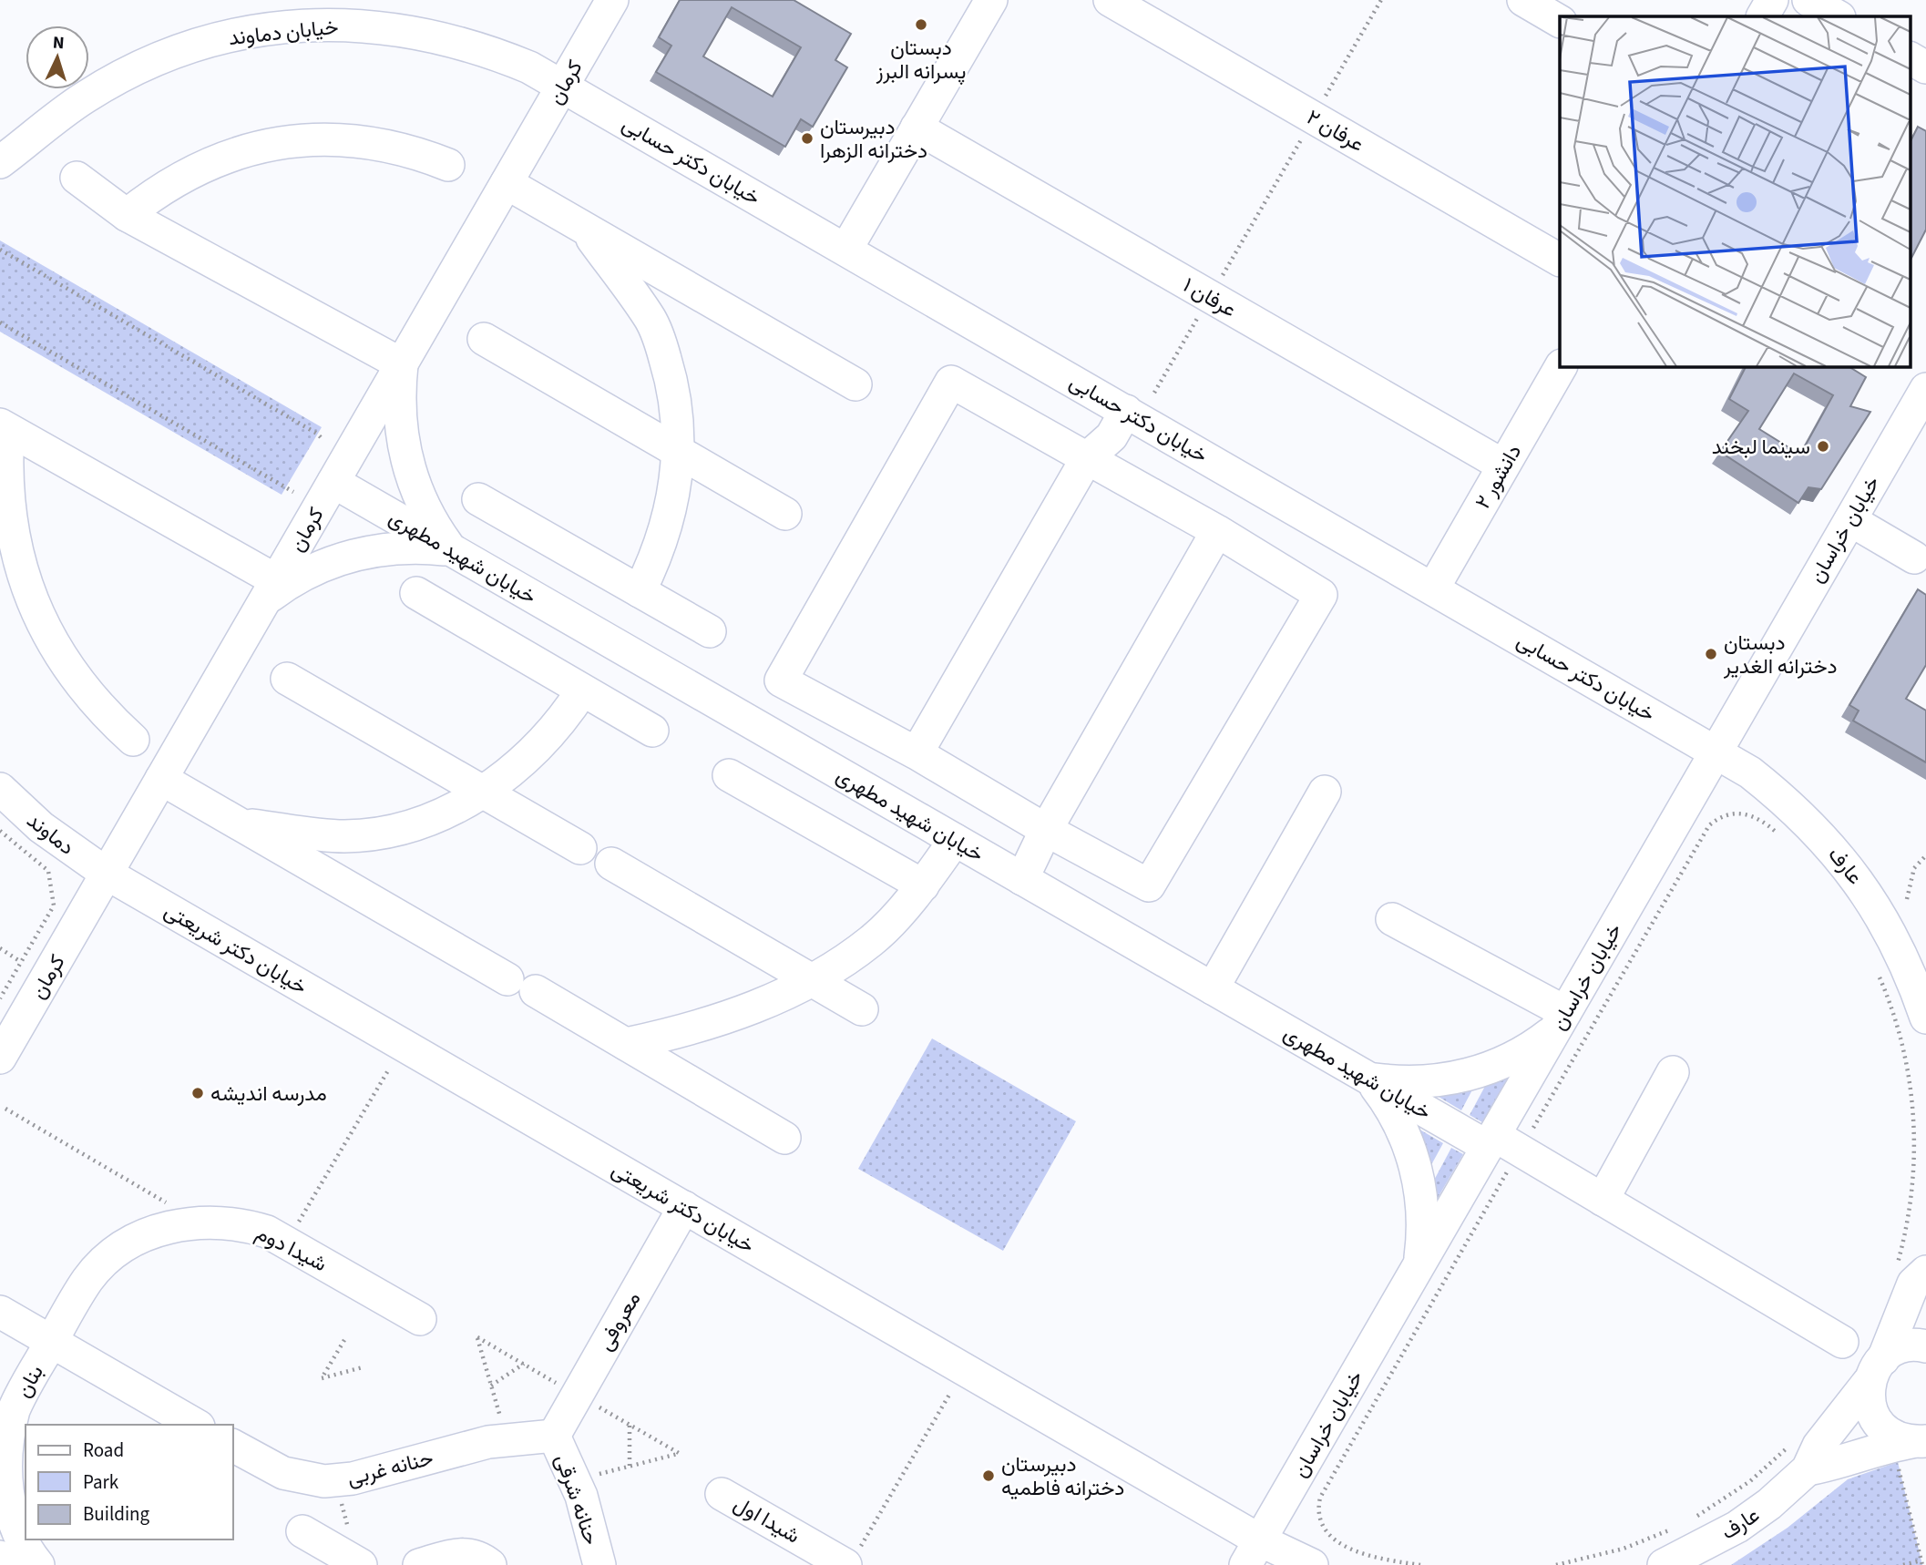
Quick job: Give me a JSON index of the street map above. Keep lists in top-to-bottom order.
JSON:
{
  "streets": {
    "street": [
      "خیابان دماوند",
      "کرمان",
      "عرفان ۲",
      "خیابان دکتر حسابی",
      "عرفان ۱",
      "دانشور ۲",
      "خیابان خراسان",
      "خیابان شهید مطهری",
      "دماوند",
      "عارف",
      "خیابان دکتر شریعتی",
      "شیدا دوم",
      "معروفی",
      "بنان",
      "حنانه غربی",
      "حنانه شرقی",
      "شیدا اول"
    ]
  },
  "crossings": [
    ["خیابان دماوند", "کرمان"],
    ["خیابان دماوند", "خیابان دکتر حسابی"],
    ["کرمان", "خیابان دکتر حسابی"],
    ["کرمان", "خیابان شهید مطهری"],
    ["کرمان", "دماوند"],
    ["کرمان", "خیابان دکتر شریعتی"],
    ["خیابان دکتر حسابی", "دانشور ۲"],
    ["خیابان دکتر حسابی", "خیابان خراسان"],
    ["خیابان دکتر حسابی", "عارف"],
    ["عرفان ۱", "دانشور ۲"],
    ["خیابان خراسان", "خیابان شهید مطهری"],
    ["خیابان خراسان", "عارف"],
    ["خیابان خراسان", "خیابان دکتر شریعتی"],
    ["دماوند", "خیابان دکتر شریعتی"],
    ["خیابان دکتر شریعتی", "معروفی"],
    ["شیدا دوم", "بنان"],
    ["معروفی", "حنانه غربی"],
    ["معروفی", "حنانه شرقی"],
    ["حنانه غربی", "حنانه شرقی"]
  ],
  "places": [
    "دبستان پسرانه البرز",
    "دبیرستان دخترانه الزهرا",
    "سینما لبخند",
    "دبستان دخترانه الغدیر",
    "مدرسه اندیشه",
    "دبیرستان دخترانه فاطمیه"
  ],
  "legend": ["Road", "Park", "Building"],
  "north": "top"
}
